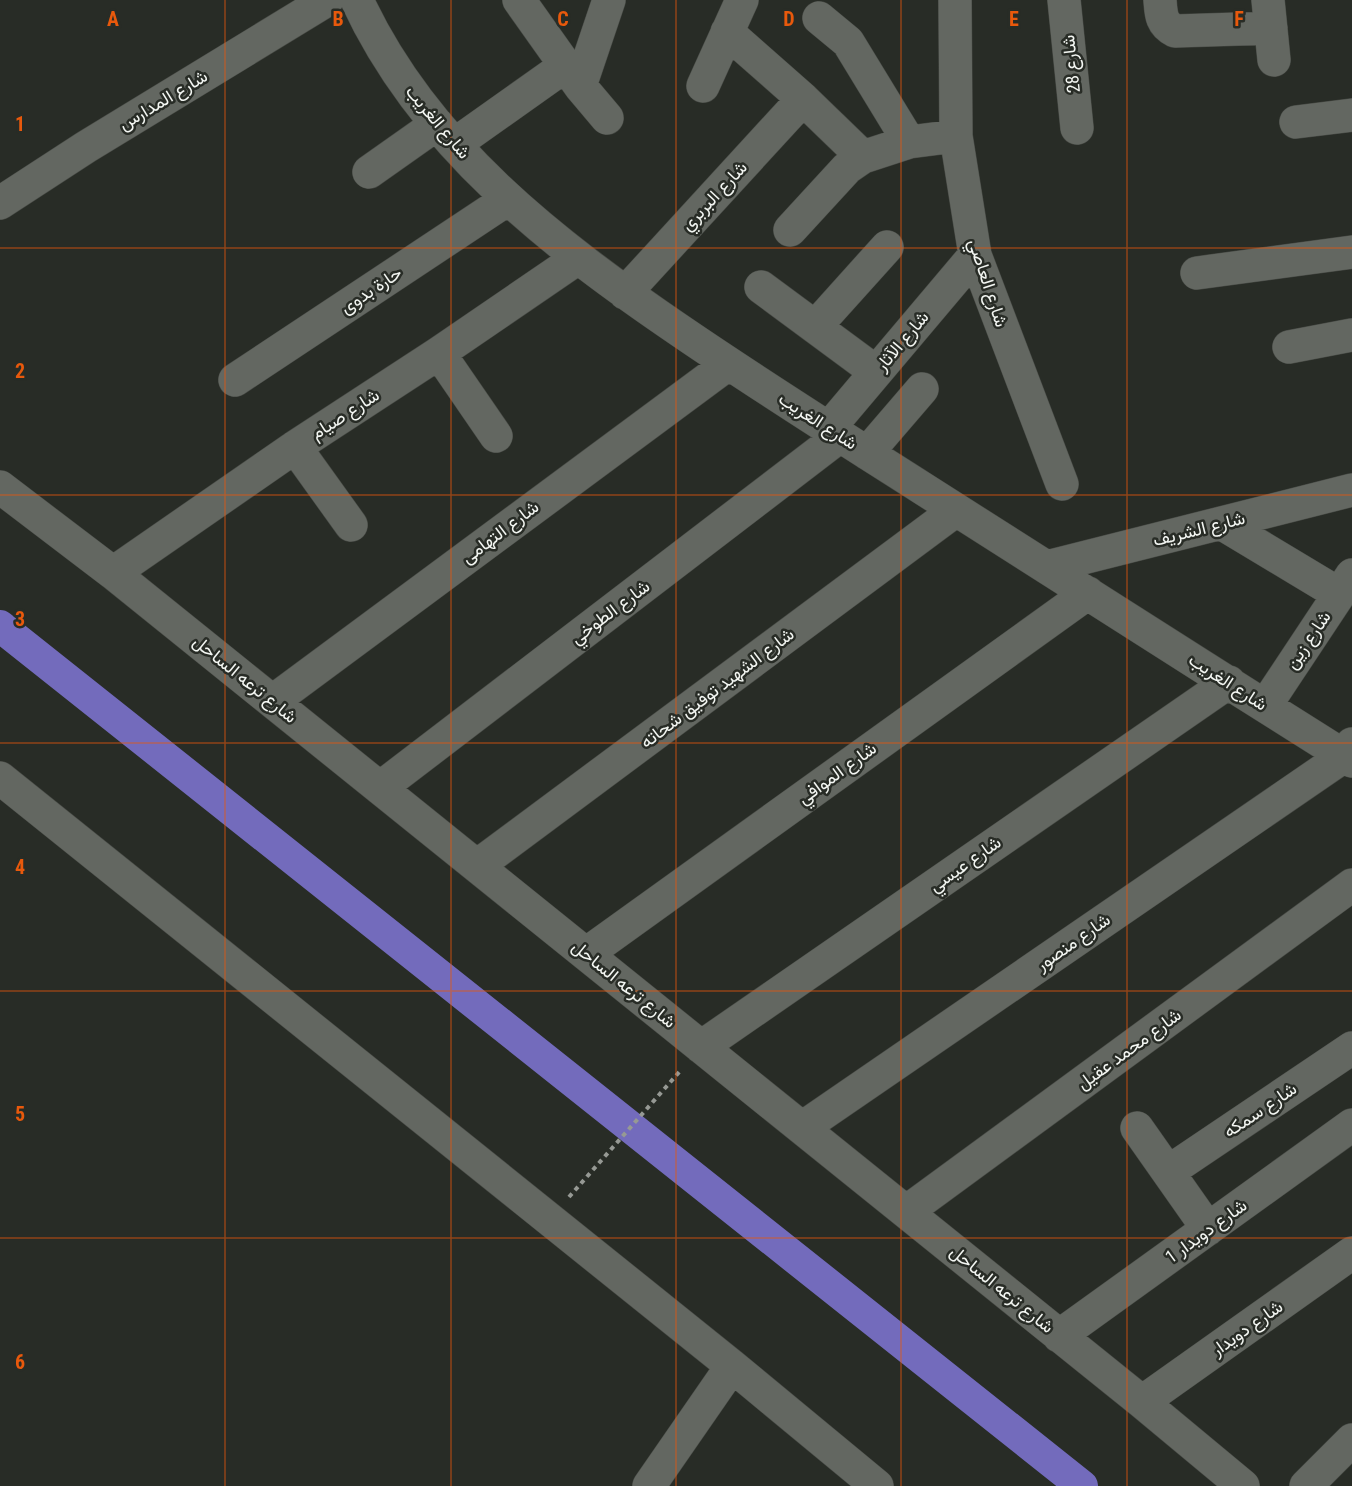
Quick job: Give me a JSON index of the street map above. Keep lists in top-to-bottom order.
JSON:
{
  "streets": {
    "street": [
      "شارع 28",
      "شارع المدارس",
      "شارع الغريب",
      "شارع البربري",
      "شارع العاصي",
      "حارة بدوى",
      "شارع الآثار",
      "شارع صيام",
      "شارع الشريف",
      "شارع التهامى",
      "شارع الطوخي",
      "شارع زين",
      "شارع ترعه الساحل",
      "شارع الشهيد توفيق شحاته",
      "شارع الموافي",
      "شارع عيسي",
      "شارع منصور",
      "شارع محمد عقيل",
      "شارع سمكه",
      "شارع دويدار 1",
      "شارع دويدار"
    ]
  },
  "crossings": [
    ["شارع الغريب", "شارع البربري"],
    ["شارع الغريب", "حارة بدوى"],
    ["شارع الغريب", "شارع الآثار"],
    ["شارع الغريب", "شارع صيام"],
    ["شارع الغريب", "شارع الشريف"],
    ["شارع الغريب", "شارع التهامى"],
    ["شارع الغريب", "شارع الطوخي"],
    ["شارع الغريب", "شارع زين"],
    ["شارع الغريب", "شارع الشهيد توفيق شحاته"],
    ["شارع الغريب", "شارع الموافي"],
    ["شارع الغريب", "شارع عيسي"],
    ["شارع الغريب", "شارع منصور"],
    ["شارع العاصي", "شارع الآثار"],
    ["شارع الآثار", "شارع الطوخي"],
    ["شارع صيام", "شارع ترعه الساحل"],
    ["شارع التهامى", "شارع ترعه الساحل"],
    ["شارع الطوخي", "شارع ترعه الساحل"],
    ["شارع ترعه الساحل", "شارع الشهيد توفيق شحاته"],
    ["شارع ترعه الساحل", "شارع الموافي"],
    ["شارع ترعه الساحل", "شارع عيسي"],
    ["شارع ترعه الساحل", "شارع منصور"],
    ["شارع ترعه الساحل", "شارع محمد عقيل"],
    ["شارع ترعه الساحل", "شارع دويدار 1"],
    ["شارع ترعه الساحل", "شارع دويدار"]
  ],
  "grid": {
    "columns": [
      "A",
      "B",
      "C",
      "D",
      "E",
      "F"
    ],
    "rows": [
      "1",
      "2",
      "3",
      "4",
      "5",
      "6"
    ]
  }
}
